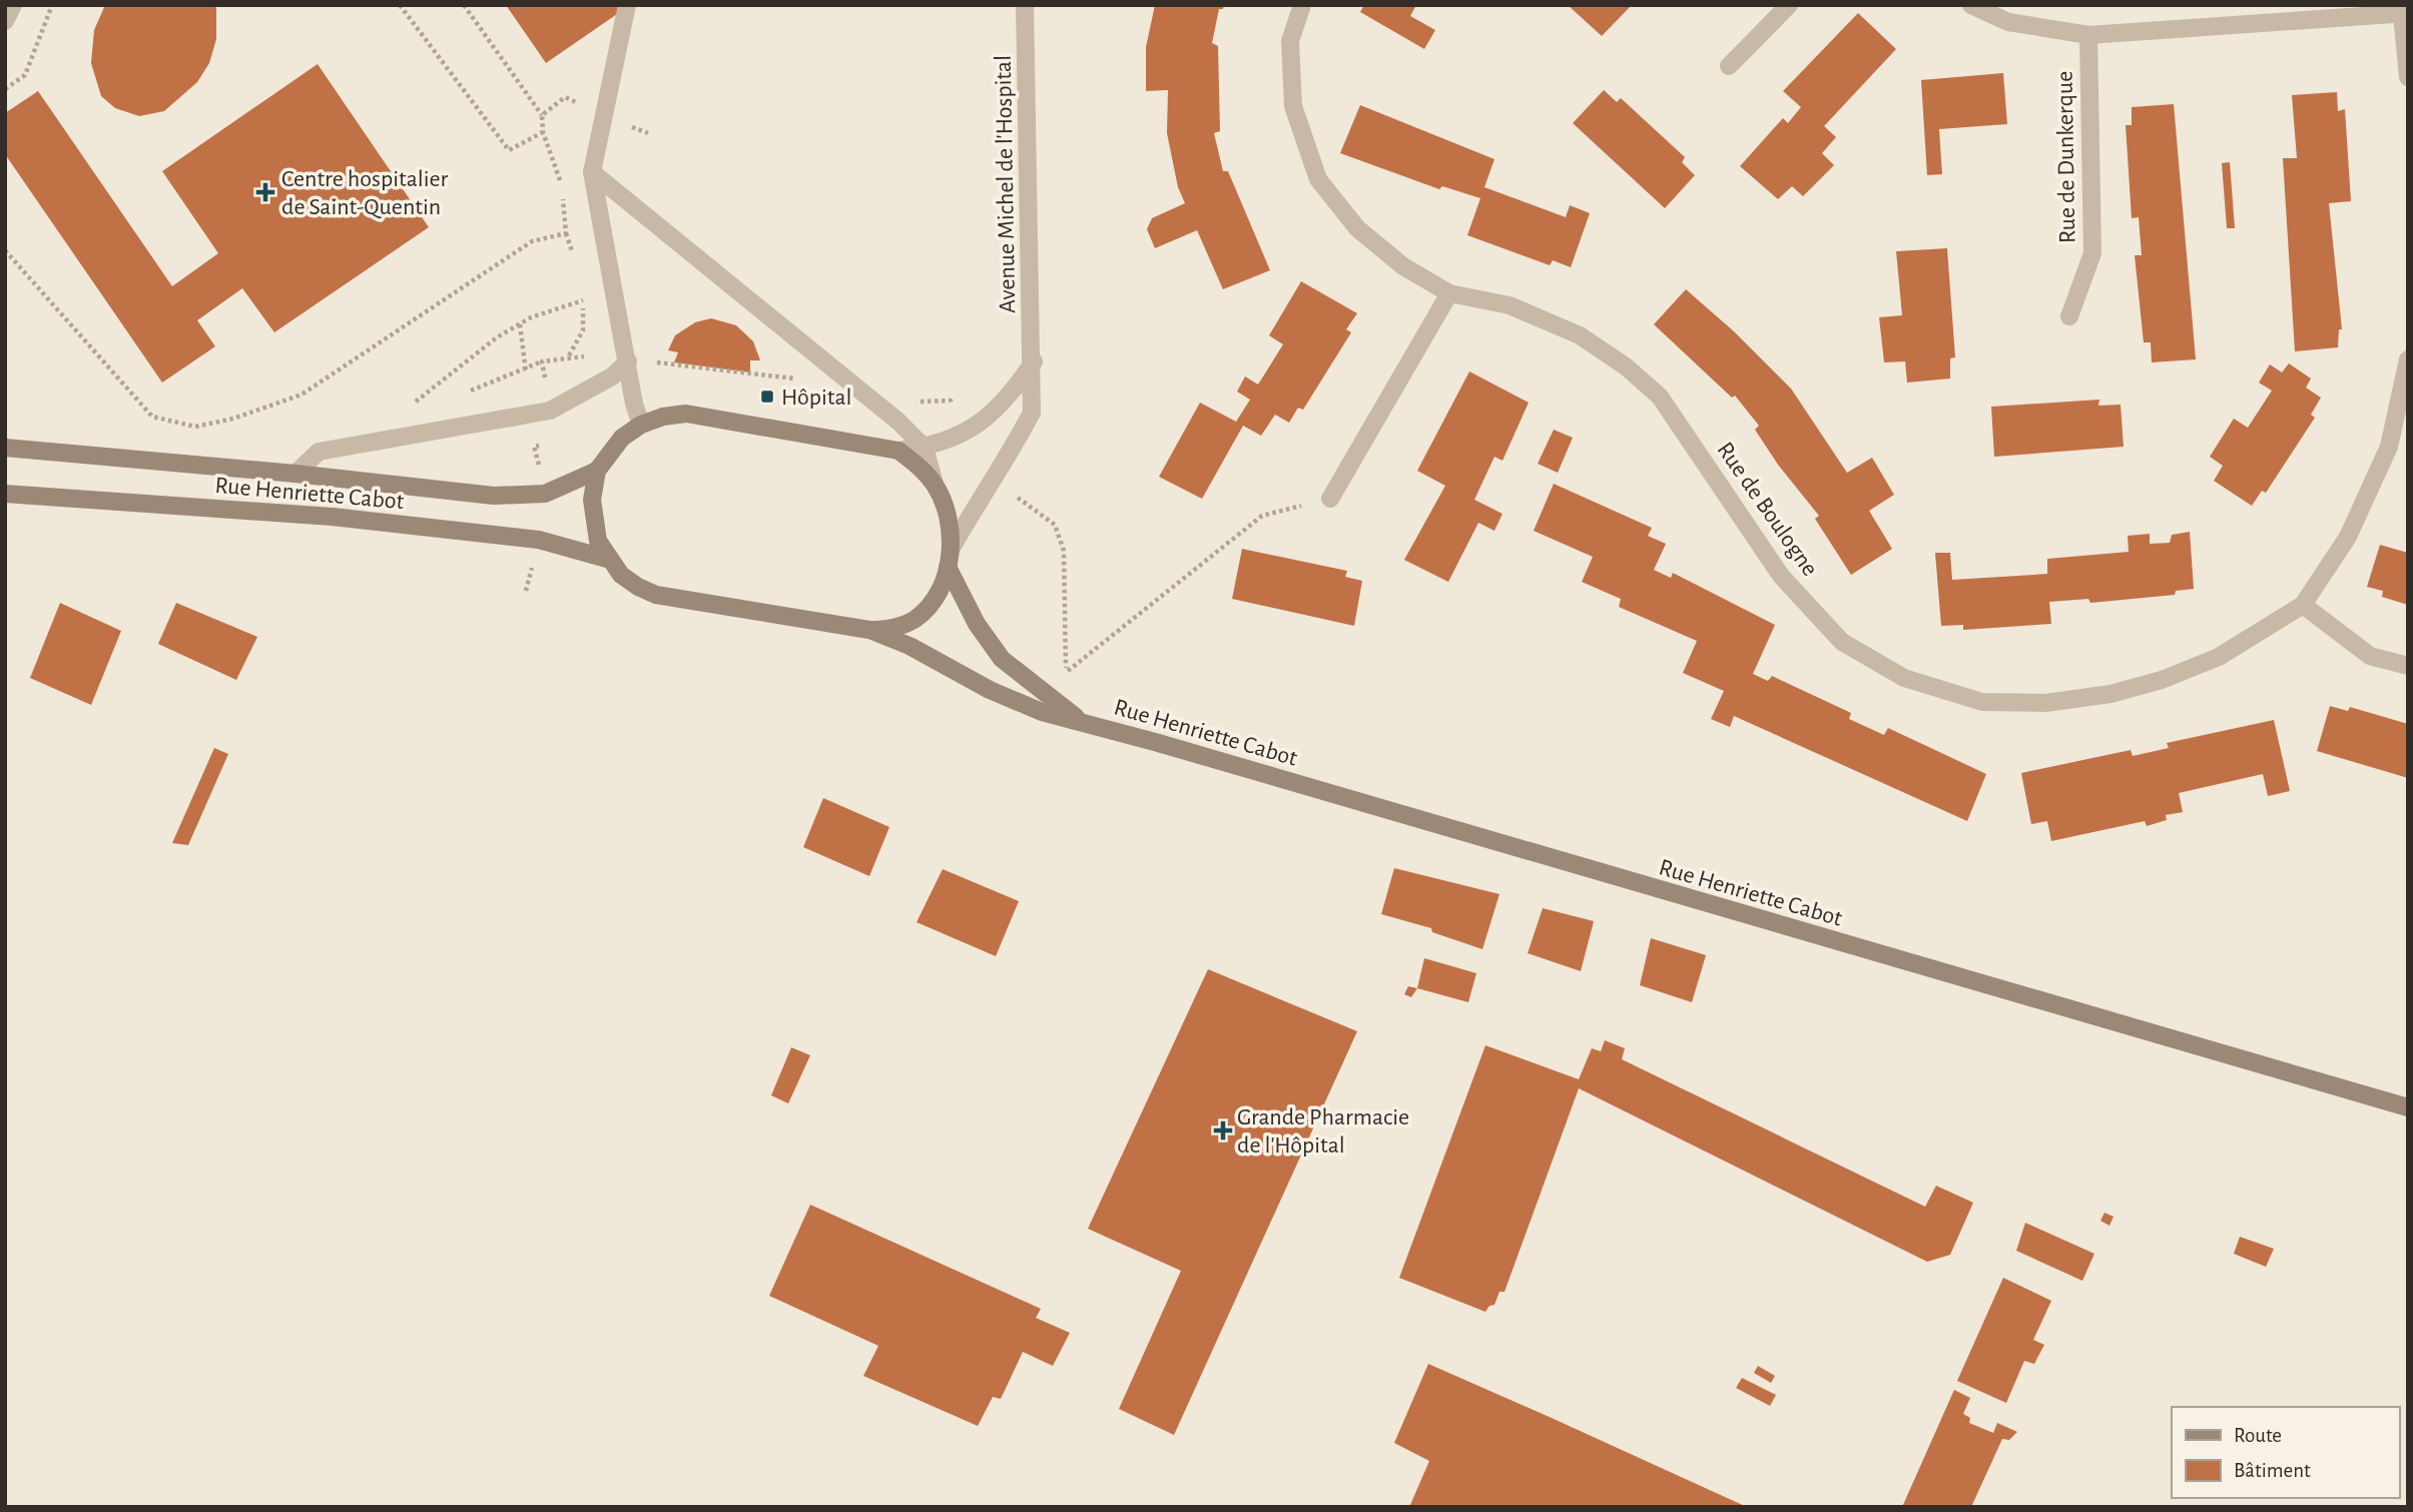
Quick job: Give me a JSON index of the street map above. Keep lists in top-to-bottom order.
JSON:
{
  "streets": {
    "street": [
      "Rue de Dunkerque",
      "Avenue Michel de l'Hospital",
      "Rue Henriette Cabot",
      "Rue de Boulogne"
    ]
  },
  "places": {
    "health": ["Centre hospitalier de Saint-Quentin", "Grande Pharmacie de l'Hôpital"],
    "transit": ["Hôpital"]
  },
  "legend": ["Route", "Bâtiment"]
}
